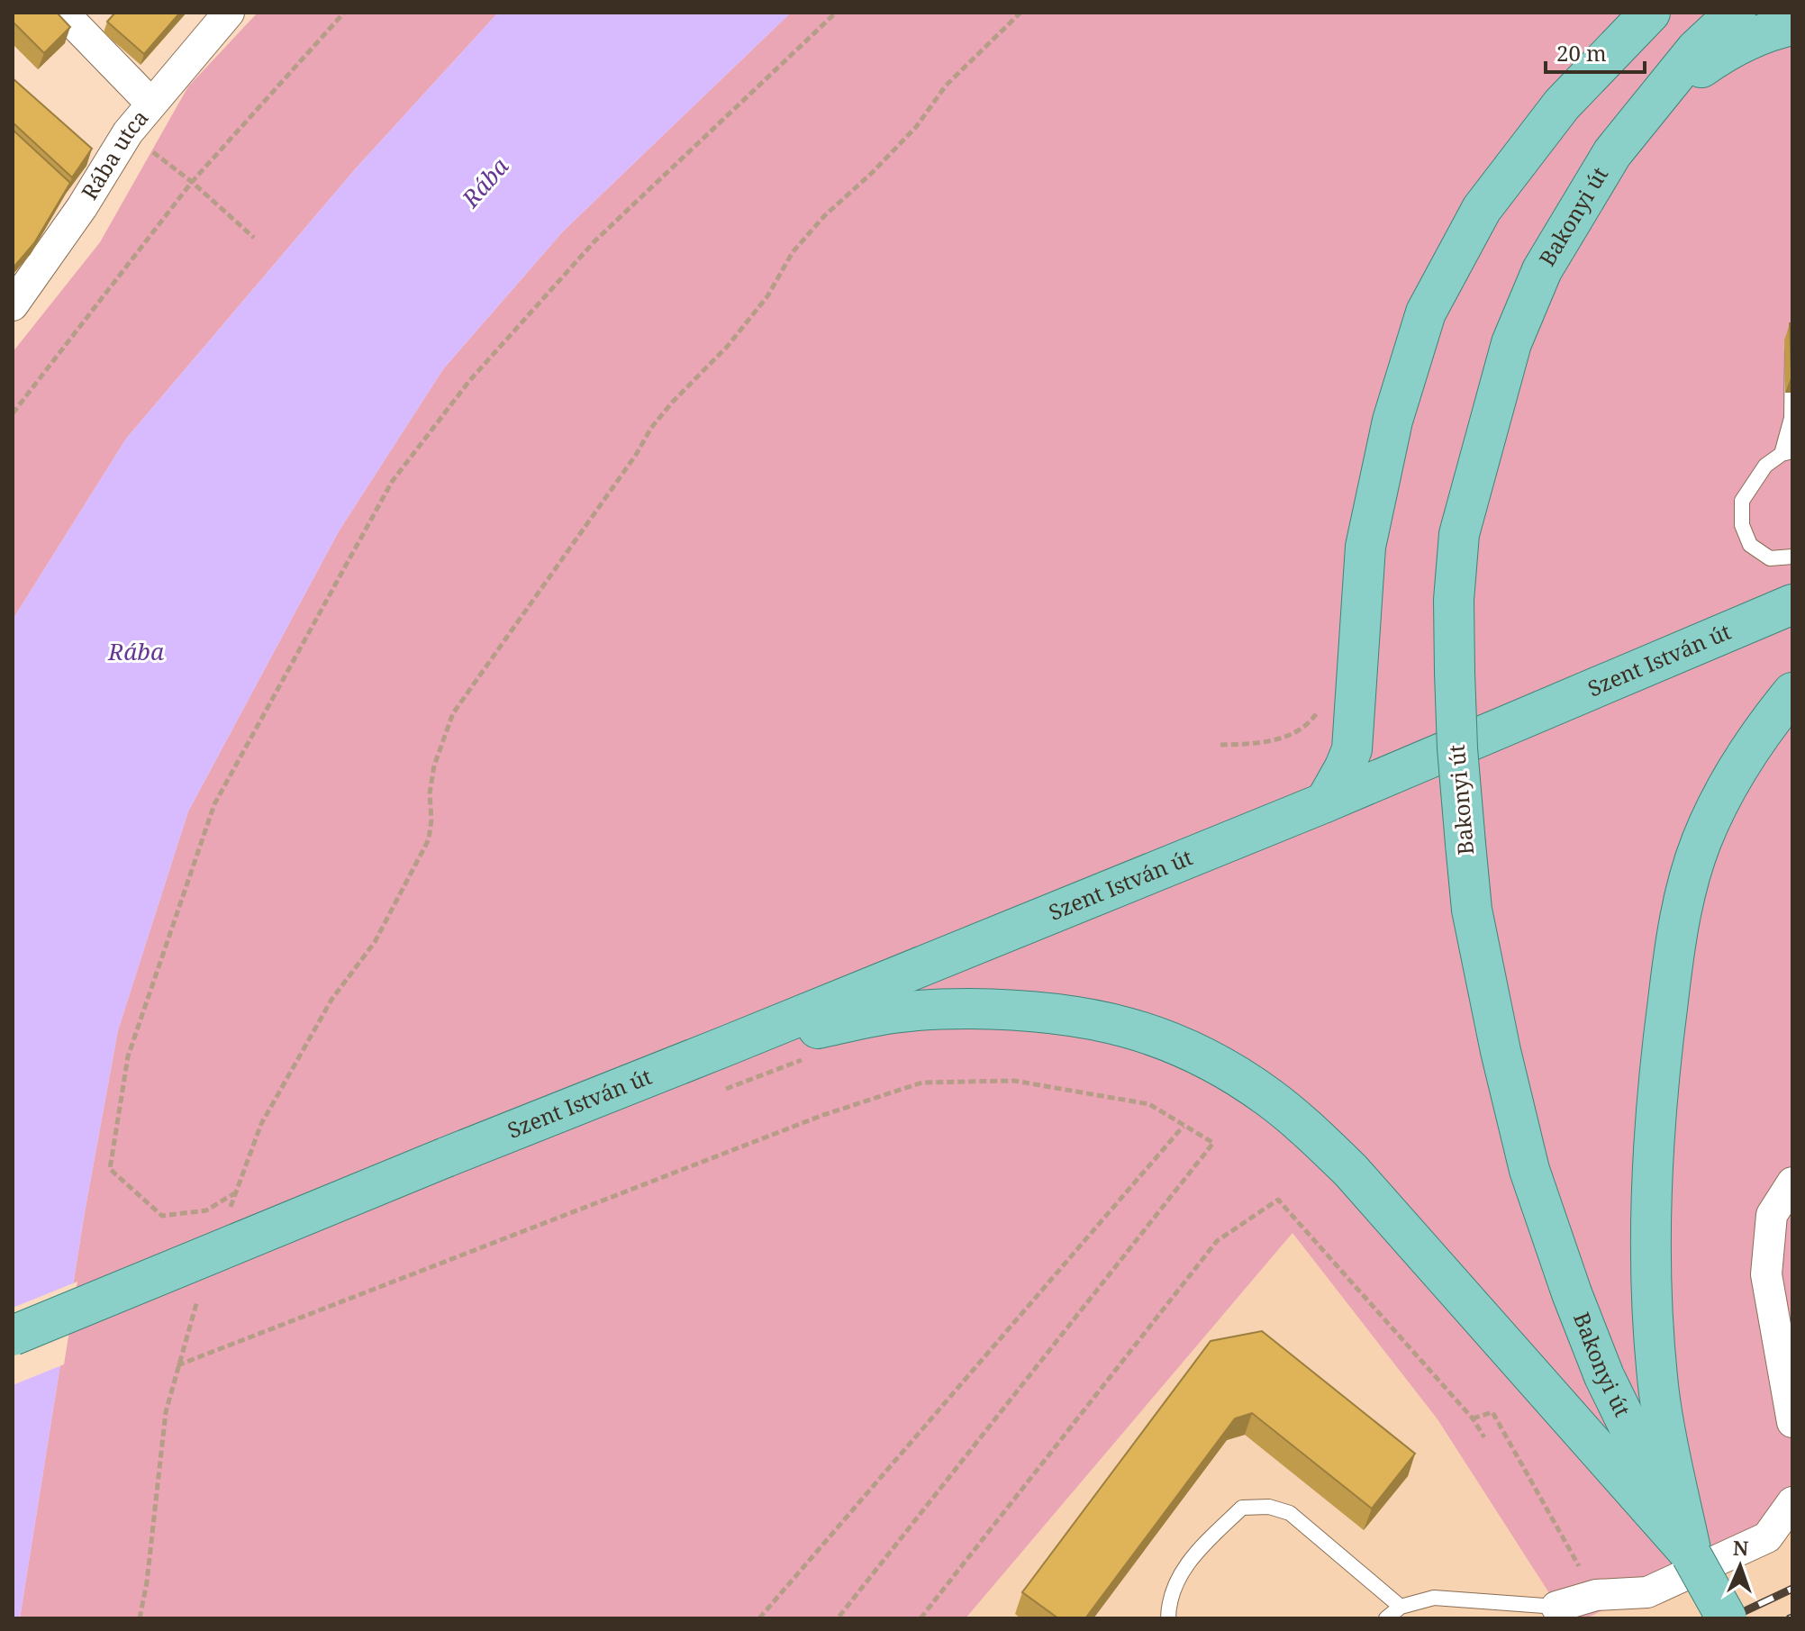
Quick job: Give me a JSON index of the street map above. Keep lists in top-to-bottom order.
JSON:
{
  "streets": {
    "main road": ["Bakonyi út", "Szent István út"],
    "street": ["Rába utca"]
  },
  "water": ["Rába"],
  "scale_bar": "20 m",
  "north": "top"
}
